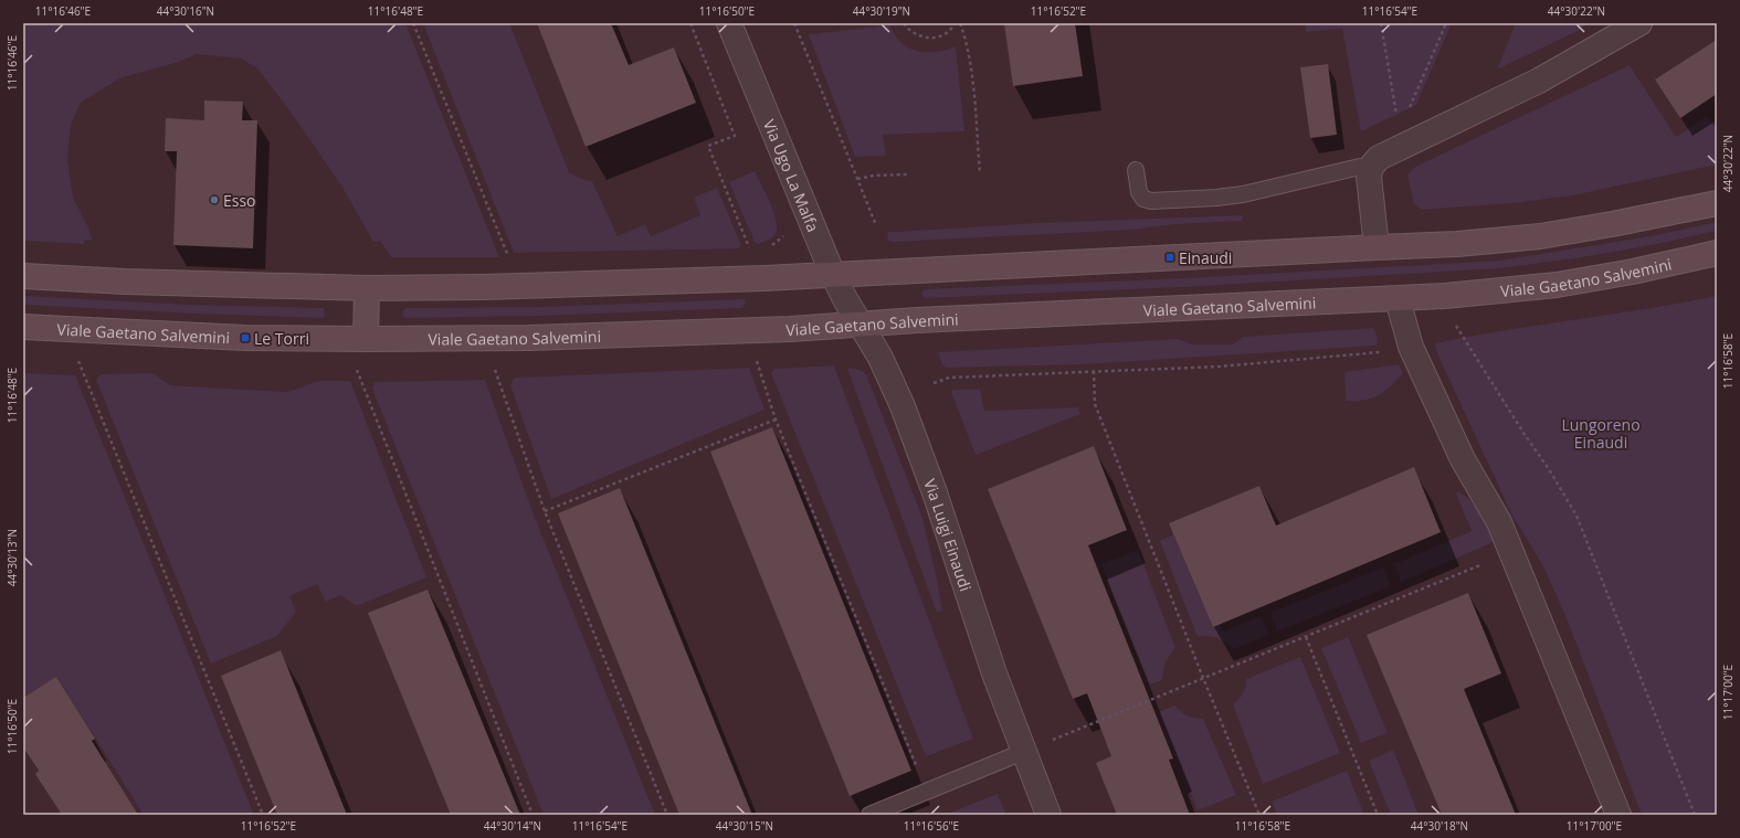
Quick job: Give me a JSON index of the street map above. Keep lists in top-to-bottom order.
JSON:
{
  "streets": {
    "main road": ["Viale Gaetano Salvemini"],
    "street": ["Via Ugo La Malfa", "Via Luigi Einaudi"]
  },
  "crossings": [
    ["Via Ugo La Malfa", "Viale Gaetano Salvemini"],
    ["Via Ugo La Malfa", "Via Luigi Einaudi"],
    ["Viale Gaetano Salvemini", "Via Luigi Einaudi"]
  ],
  "parks": ["Lungoreno Einaudi"],
  "places": {
    "other": ["Esso"],
    "transit": ["Einaudi", "Le Torri"]
  },
  "coordinates": [
    "11°16'46\"E",
    "44°30'16\"N",
    "11°16'48\"E",
    "11°16'50\"E",
    "44°30'19\"N",
    "11°16'52\"E",
    "11°16'54\"E",
    "44°30'22\"N",
    "11°16'58\"E",
    "44°30'13\"N",
    "11°17'00\"E",
    "44°30'14\"N",
    "44°30'15\"N",
    "11°16'56\"E",
    "44°30'18\"N"
  ]
}
